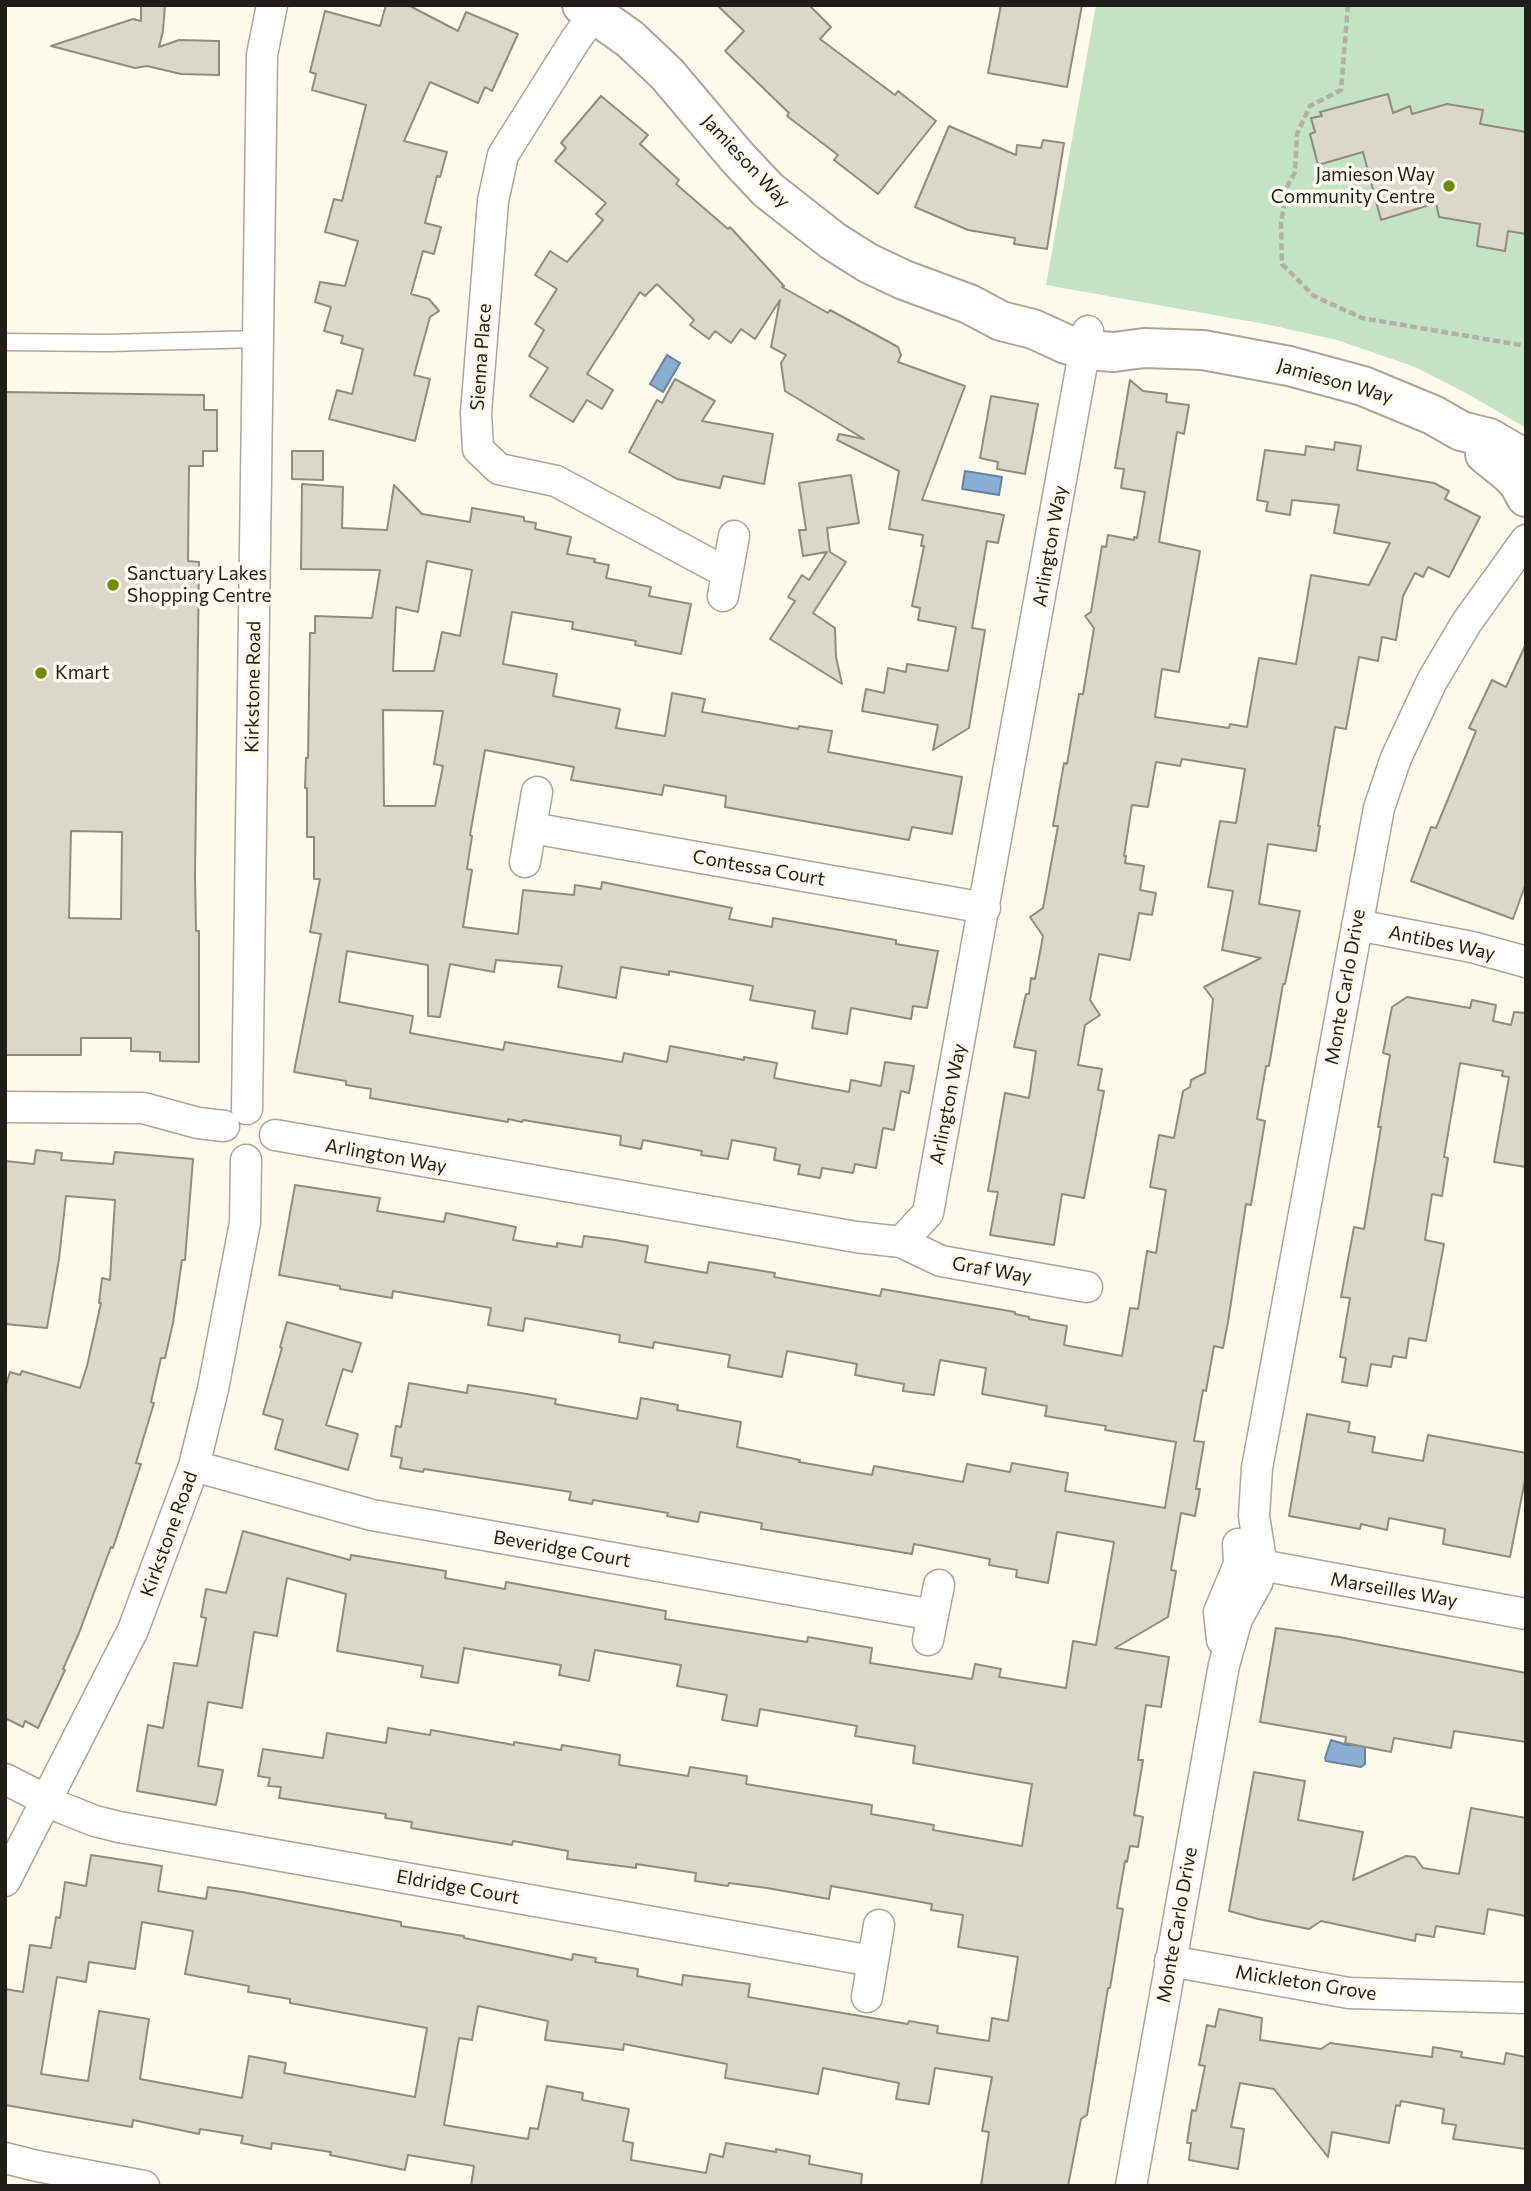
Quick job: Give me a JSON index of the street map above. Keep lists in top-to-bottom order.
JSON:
{
  "streets": {
    "street": [
      "Jamieson Way",
      "Sienna Place",
      "Arlington Way",
      "Kirkstone Road",
      "Contessa Court",
      "Antibes Way",
      "Monte Carlo Drive",
      "Graf Way",
      "Beveridge Court",
      "Marseilles Way",
      "Eldridge Court",
      "Mickleton Grove"
    ]
  },
  "crossings": [
    ["Jamieson Way", "Sienna Place"],
    ["Jamieson Way", "Arlington Way"],
    ["Arlington Way", "Kirkstone Road"],
    ["Arlington Way", "Contessa Court"],
    ["Arlington Way", "Graf Way"],
    ["Kirkstone Road", "Beveridge Court"],
    ["Kirkstone Road", "Eldridge Court"],
    ["Antibes Way", "Monte Carlo Drive"],
    ["Monte Carlo Drive", "Marseilles Way"],
    ["Monte Carlo Drive", "Mickleton Grove"]
  ],
  "places": ["Jamieson Way Community Centre", "Sanctuary Lakes Shopping Centre", "Kmart"]
}
